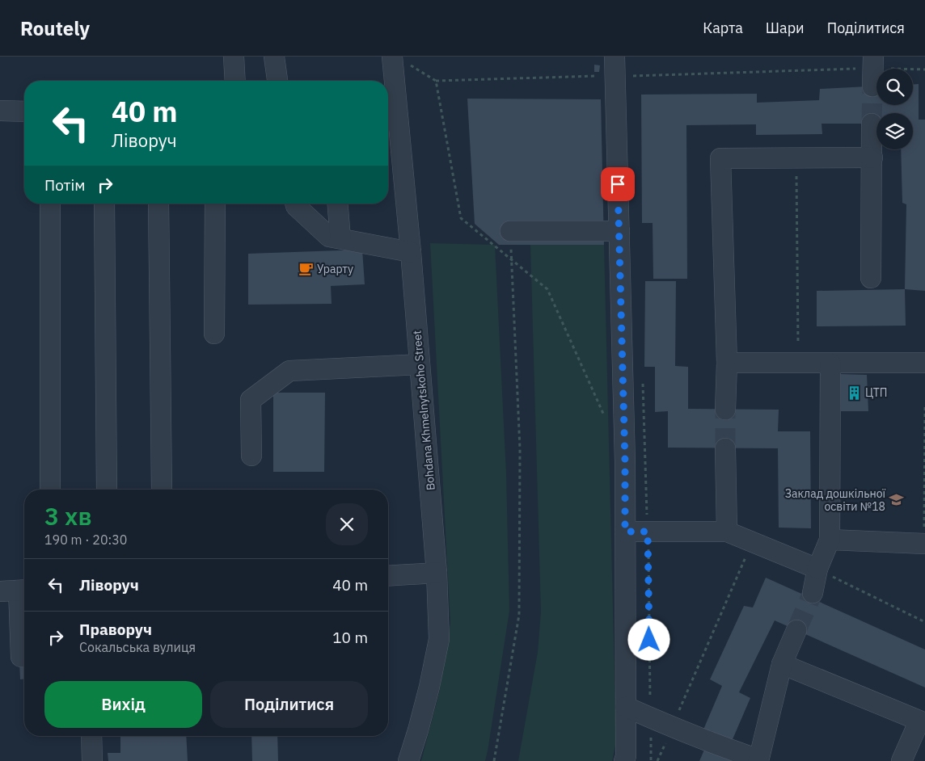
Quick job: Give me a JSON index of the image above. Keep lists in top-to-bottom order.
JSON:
{
  "streets": {
    "street": ["Bohdana Khmelnytskoho Street"]
  },
  "places": {
    "cafe": ["Урарту"],
    "building": ["ЦТП"],
    "school or university": ["Заклад дошкільної освіти №18"]
  },
  "page": {
    "header": "Routely",
    "nav": ["Карта", "Шари", "Поділитися"],
    "turn": ["40 m", "Ліворуч"],
    "then": "Потім",
    "heading": ["3 хв", "190 m · 20:30"],
    "list": [
      {
        "name": "Ліворуч",
        "value": "40 m"
      },
      {
        "name": "Праворуч",
        "note": "Сокальська вулиця",
        "value": "10 m"
      }
    ],
    "buttons": ["Вихід", "Поділитися"]
  }
}
